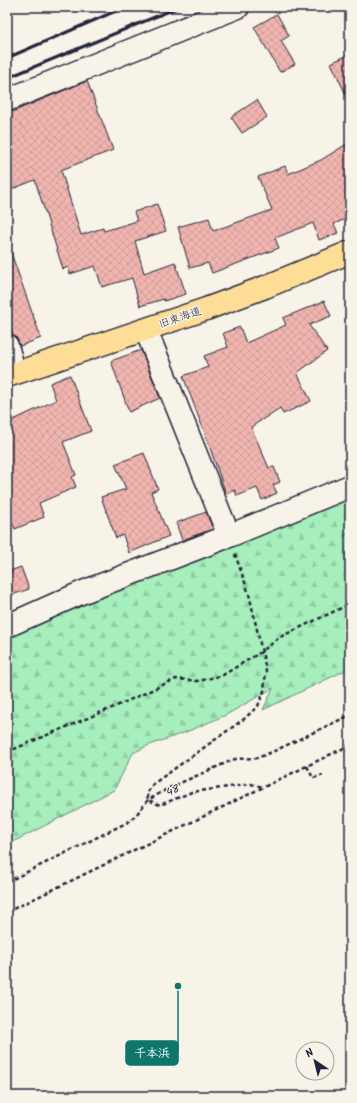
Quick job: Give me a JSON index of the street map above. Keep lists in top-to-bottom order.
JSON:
{
  "streets": {
    "main road": ["旧東海道"],
    "path": ["48"]
  },
  "places": ["千本浜"],
  "north": "top left"
}
